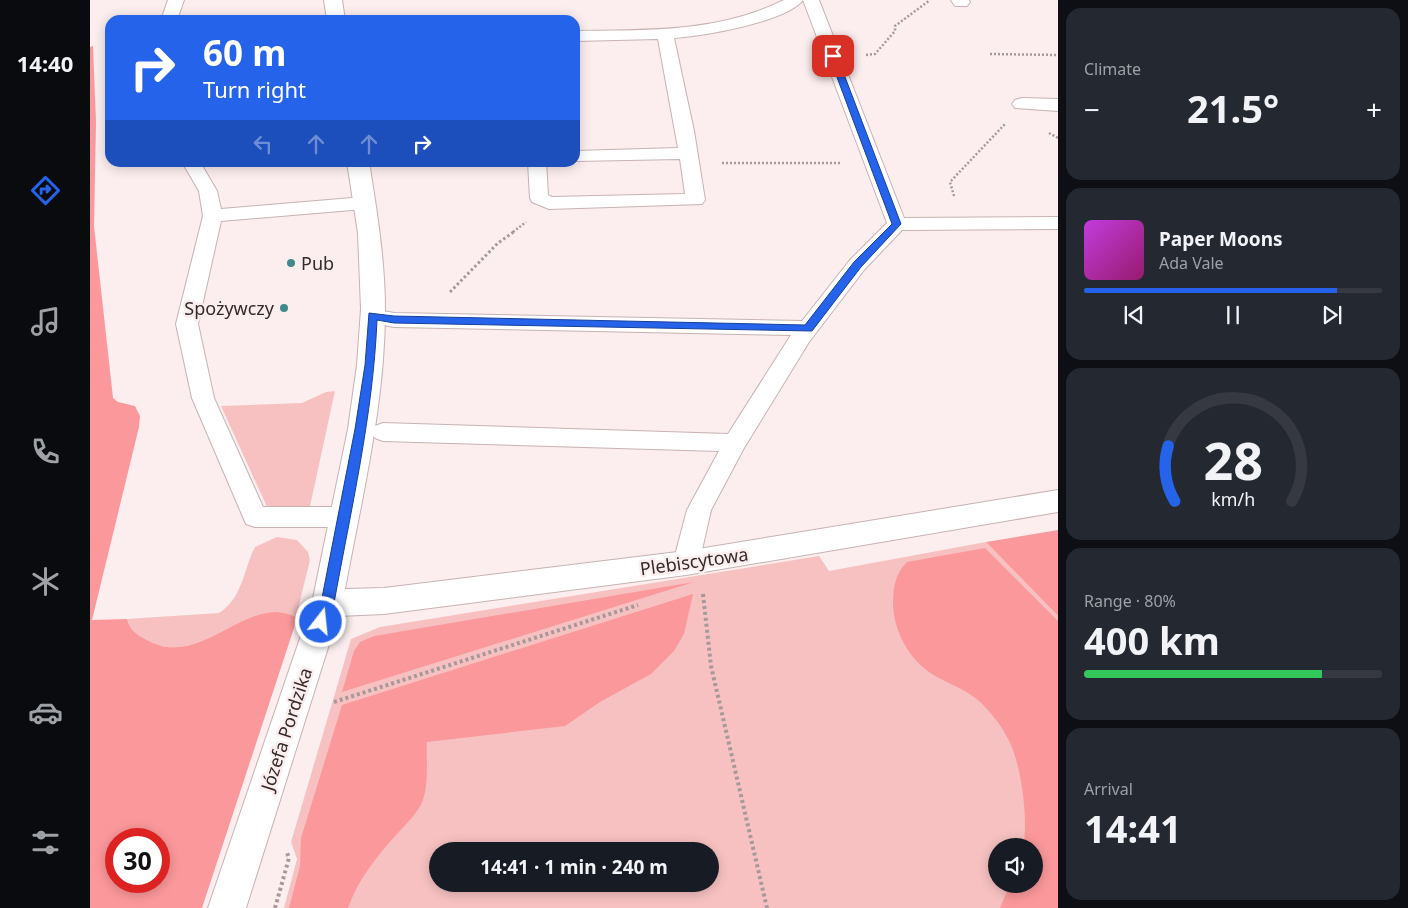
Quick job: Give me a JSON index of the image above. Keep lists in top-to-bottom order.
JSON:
{
  "streets": {
    "street": ["Plebiscytowa", "Józefa Pordzika"]
  },
  "crossings": [
    ["Plebiscytowa", "Józefa Pordzika"]
  ],
  "places": ["Pub", "Spożywczy"],
  "page": {
    "tabs": "14:40",
    "tile": [
      "Climate",
      ["Range · 80%", "400 km"],
      ["Arrival", "14:41"]
    ],
    "turn": ["60 m", "Turn right"],
    "heat": ["−", "21.5°", "+"],
    "song": ["Paper Moons", "Ada Vale"],
    "limit": "30",
    "trip": "14:41 · 1 min · 240 m",
    "gauge": ["28", "km/h"]
  }
}
